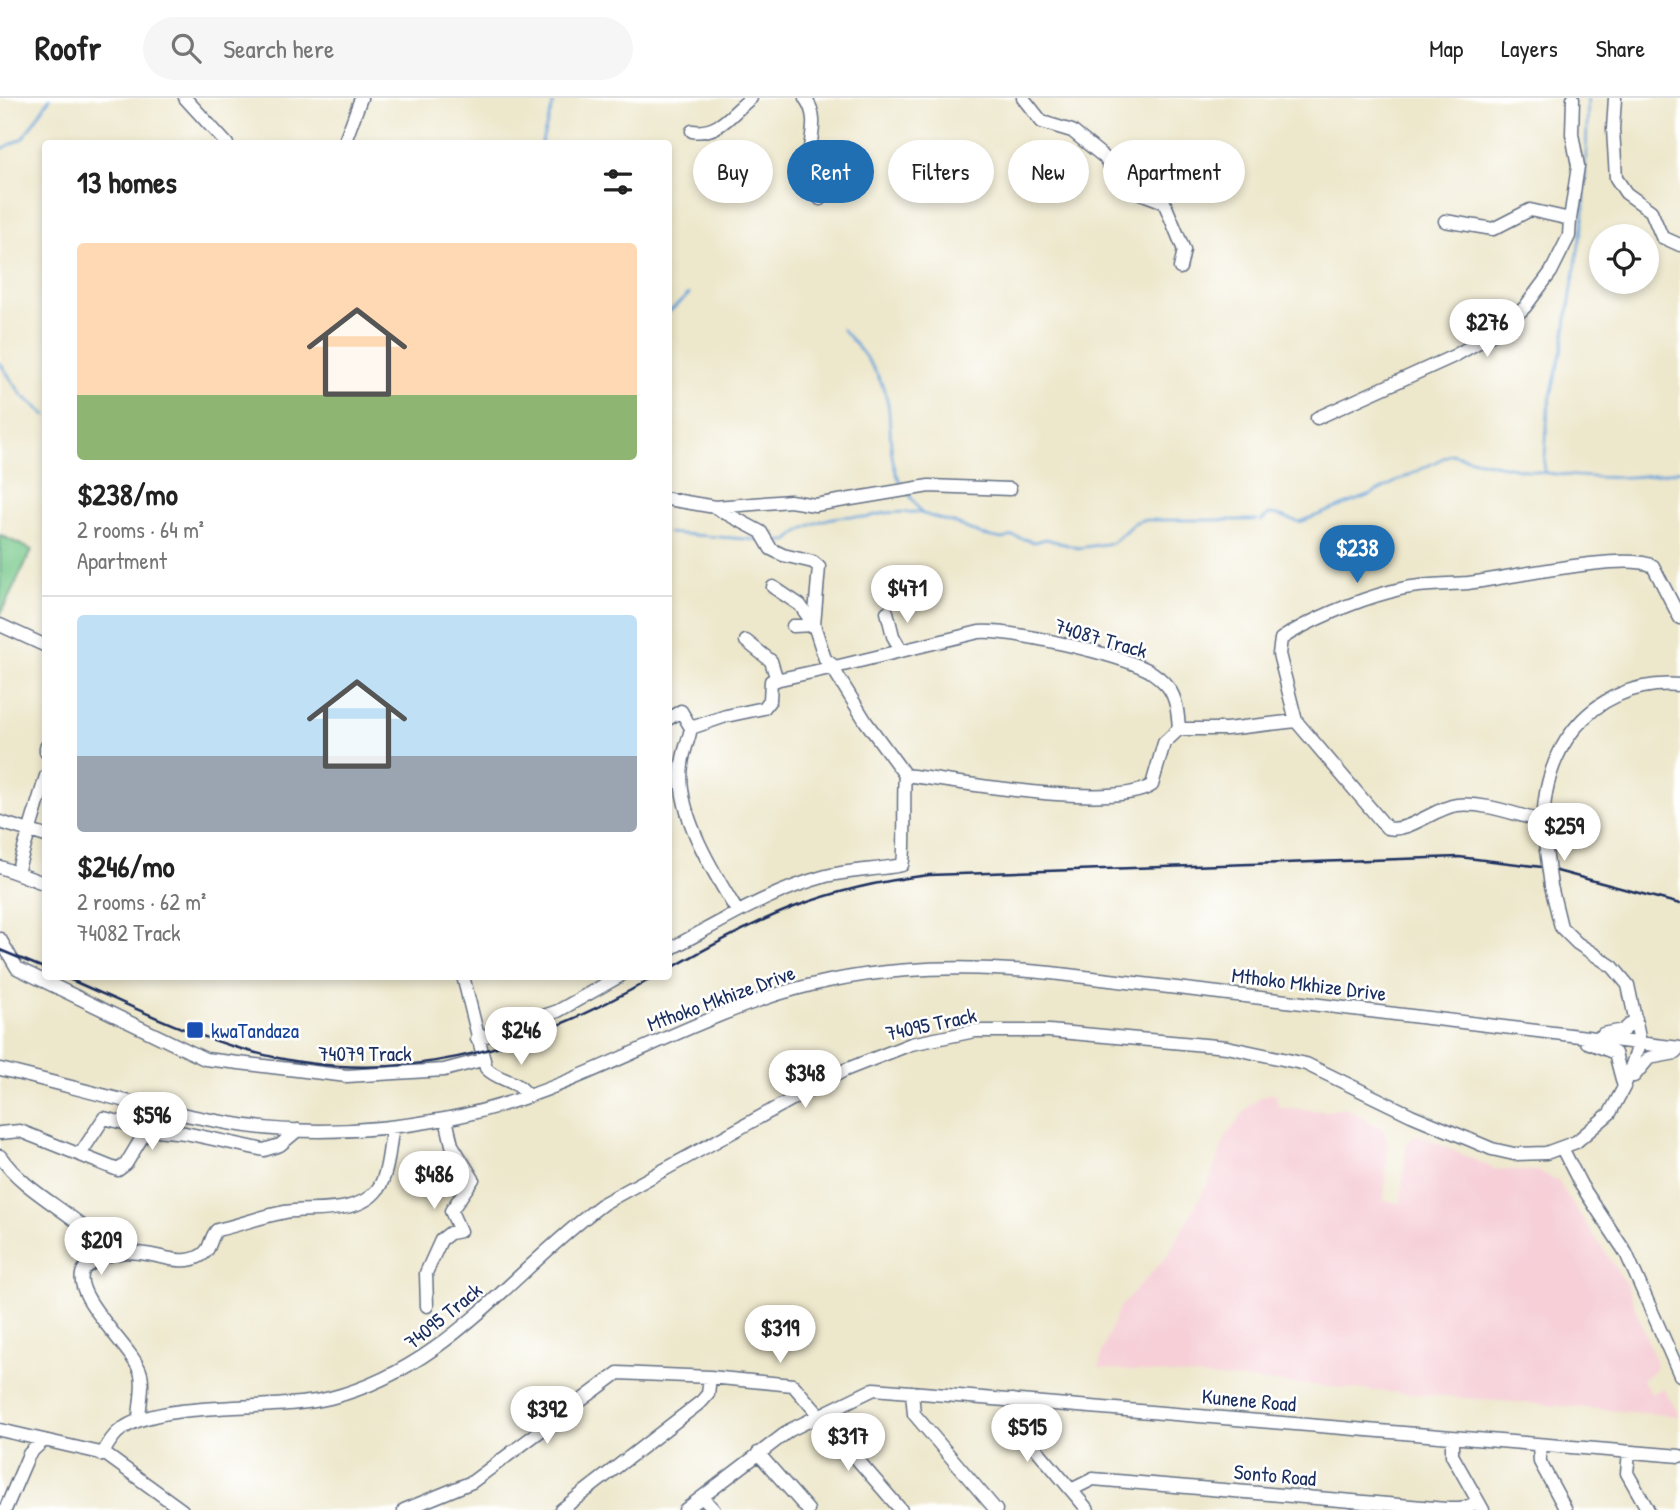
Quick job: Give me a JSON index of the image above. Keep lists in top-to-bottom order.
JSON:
{
  "streets": {
    "street": [
      "74087 Track",
      "Mthoko Mkhize Drive",
      "74095 Track",
      "74079 Track",
      "Kunene Road",
      "Sonto Road"
    ]
  },
  "crossings": [
    ["Mthoko Mkhize Drive", "74095 Track"]
  ],
  "places": {
    "transit": ["kwaTandaza"]
  },
  "page": {
    "header": "Roofr",
    "search": "Search here",
    "nav": ["Map", "Layers", "Share"],
    "chip": [
      "Buy",
      "Rent",
      "Filters",
      "New",
      "Apartment"
    ],
    "heading": "13 homes",
    "list": [
      {
        "name": "$238/mo",
        "note": "2 rooms · 64 m² · Apartment"
      },
      {
        "name": "$246/mo",
        "note": "2 rooms · 62 m² · 74082 Track"
      }
    ],
    "price": [
      "$276",
      "$238",
      "$471",
      "$259",
      "$246",
      "$348",
      "$596",
      "$486",
      "$209",
      "$319",
      "$392",
      "$515",
      "$317"
    ]
  }
}
